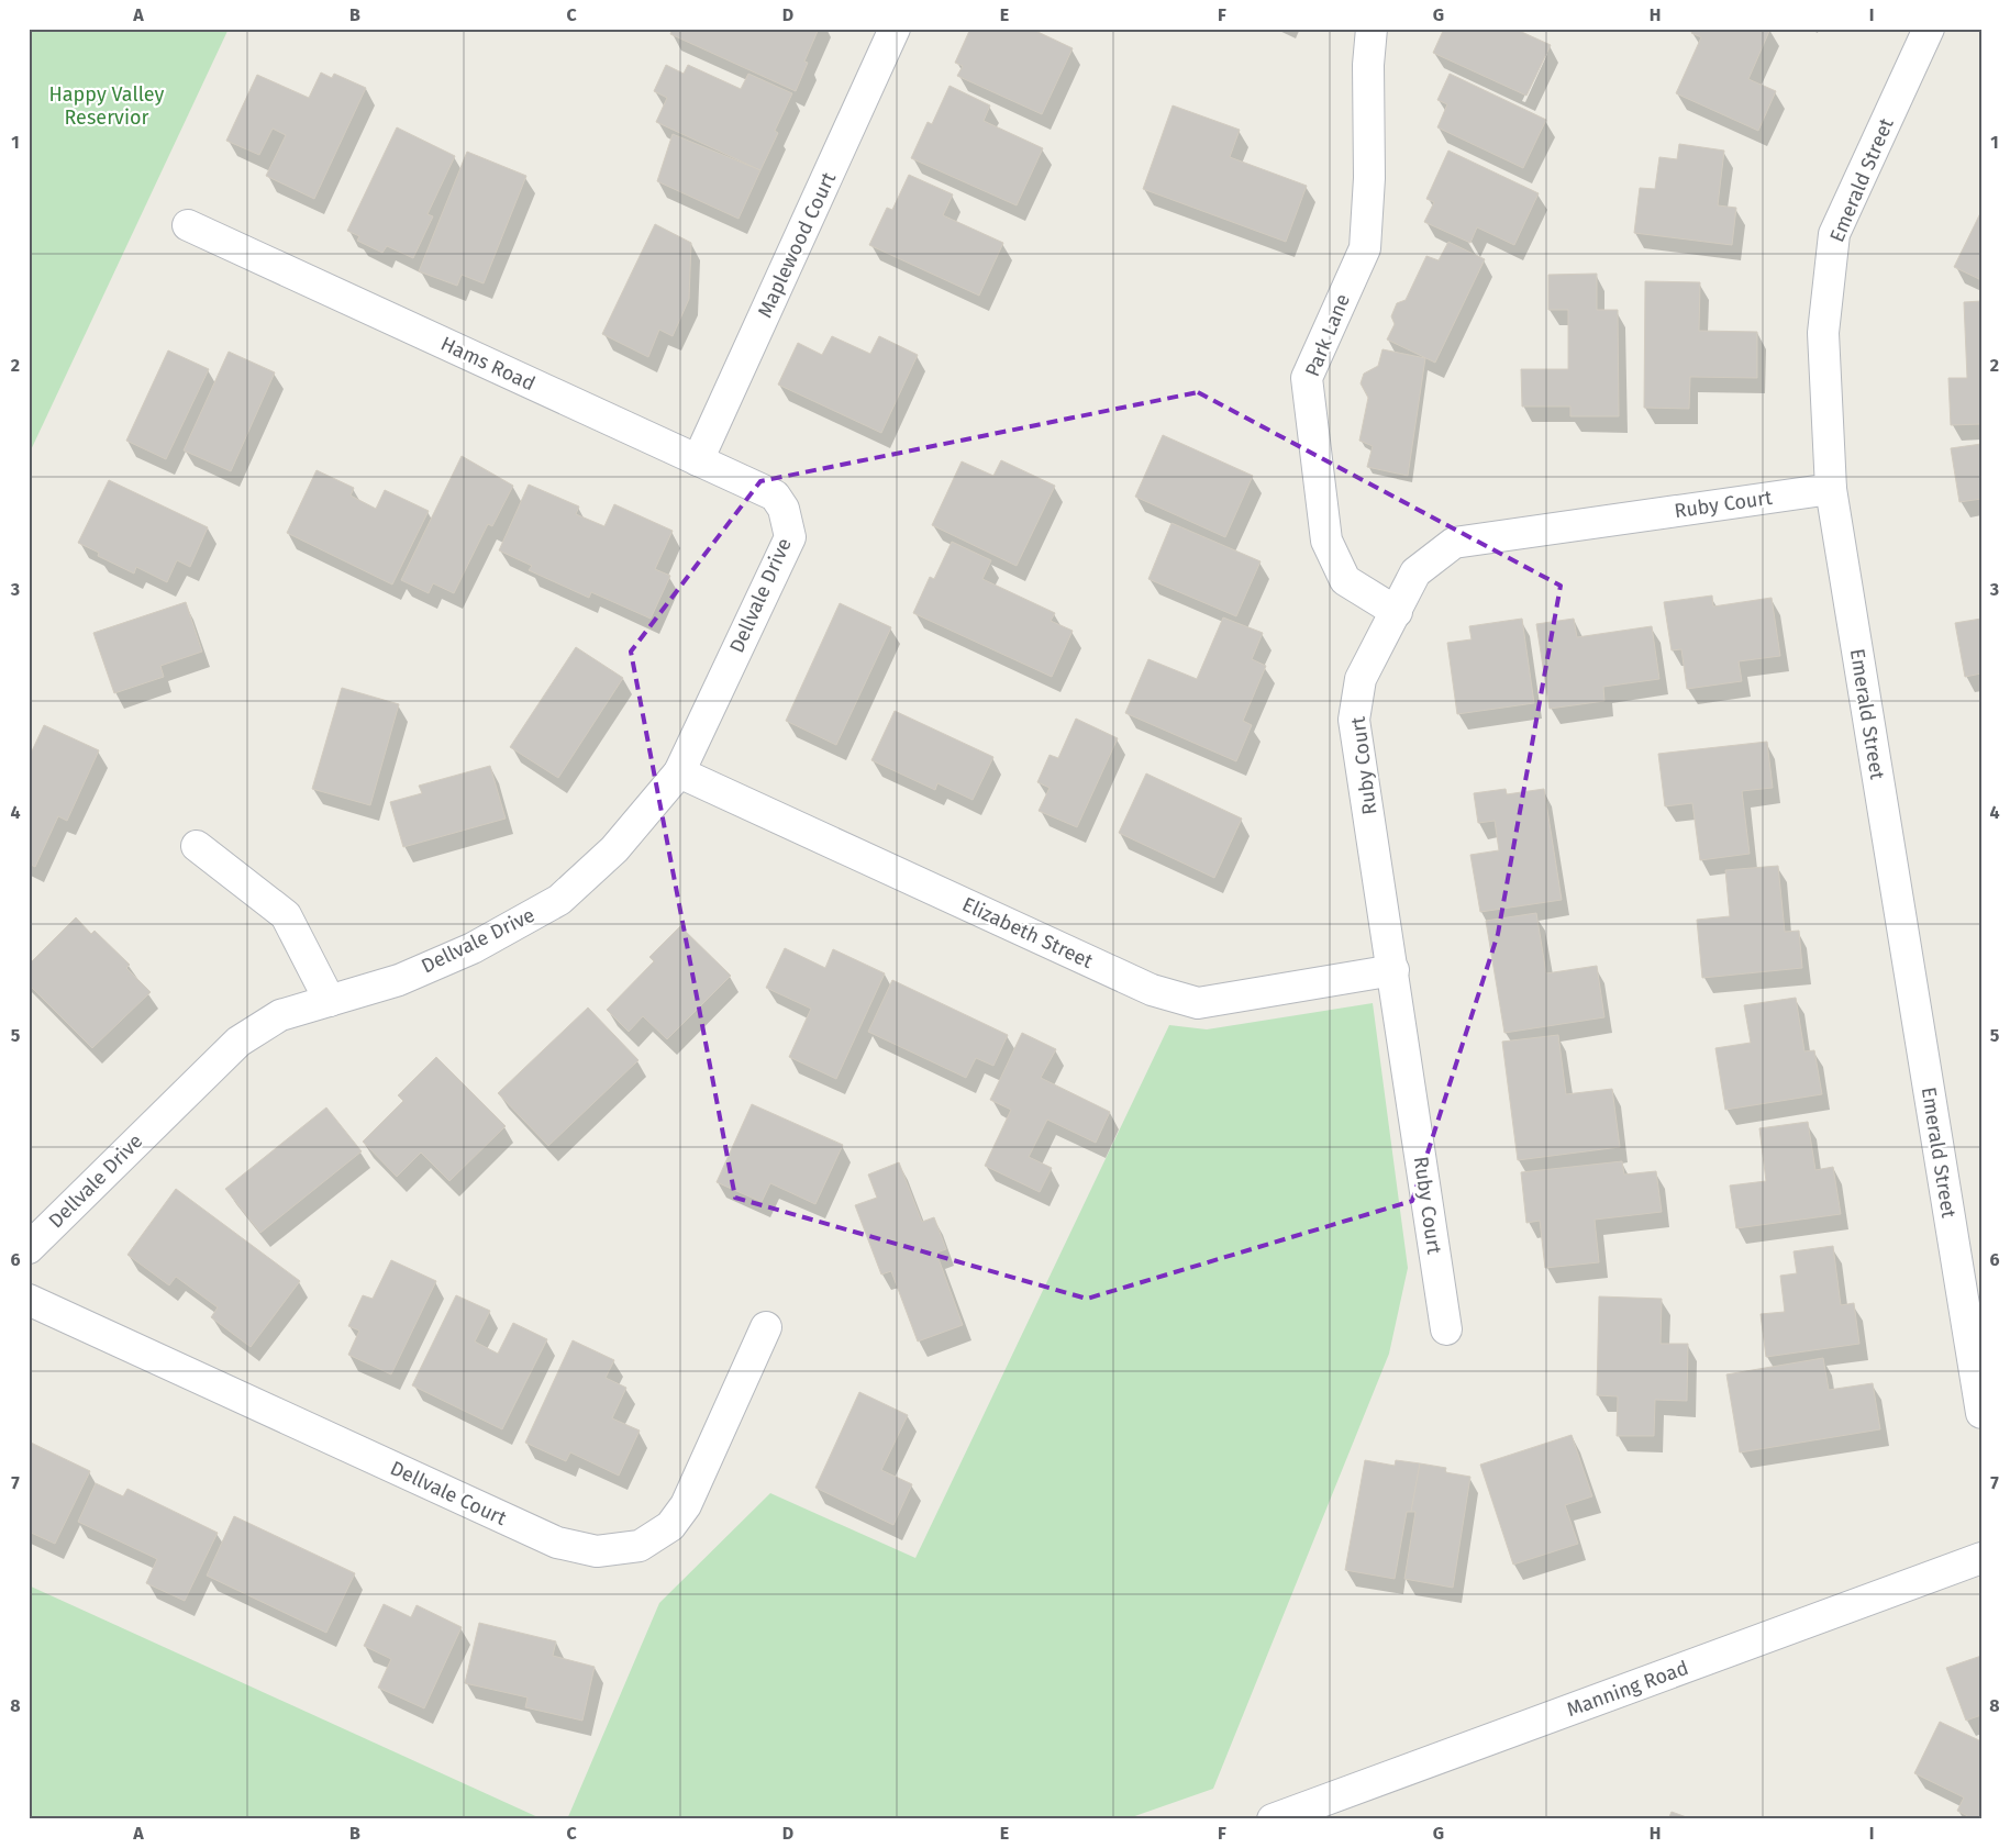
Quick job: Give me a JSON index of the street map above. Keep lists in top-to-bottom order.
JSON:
{
  "streets": {
    "street": [
      "Emerald Street",
      "Maplewood Court",
      "Park Lane",
      "Hams Road",
      "Ruby Court",
      "Dellvale Drive",
      "Elizabeth Street",
      "Dellvale Court",
      "Manning Road"
    ]
  },
  "crossings": [
    ["Emerald Street", "Ruby Court"],
    ["Maplewood Court", "Hams Road"],
    ["Park Lane", "Ruby Court"],
    ["Hams Road", "Dellvale Drive"],
    ["Ruby Court", "Elizabeth Street"],
    ["Dellvale Drive", "Elizabeth Street"]
  ],
  "parks": ["Happy Valley Reservior"],
  "grid": {
    "columns": [
      "A",
      "B",
      "C",
      "D",
      "E",
      "F",
      "G",
      "H",
      "I"
    ],
    "rows": [
      "1",
      "2",
      "3",
      "4",
      "5",
      "6",
      "7",
      "8"
    ]
  }
}
